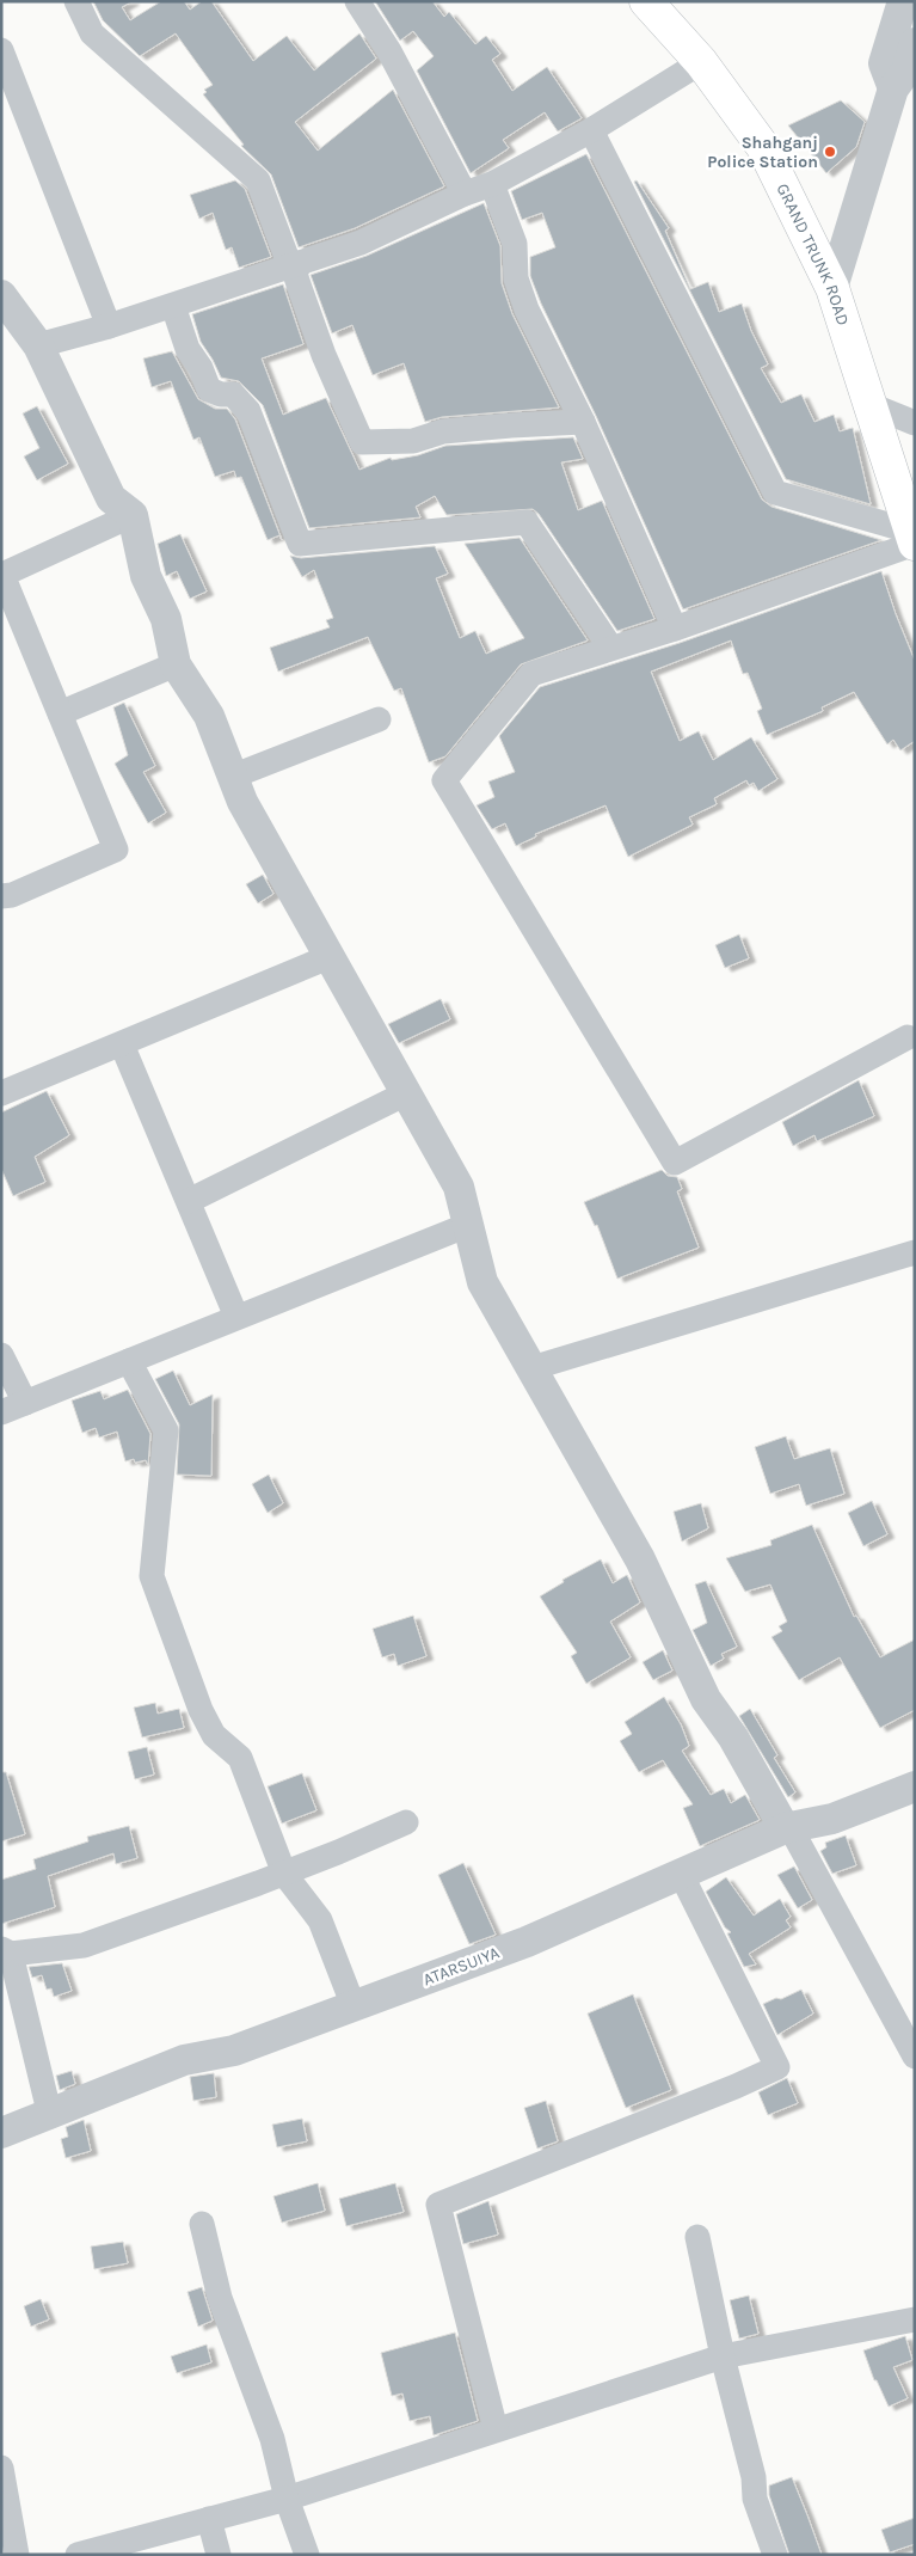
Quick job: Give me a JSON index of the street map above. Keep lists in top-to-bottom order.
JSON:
{
  "streets": {
    "main road": ["GRAND TRUNK ROAD"],
    "street": ["ATARSUIYA"]
  },
  "places": ["Shahganj Police Station"]
}
